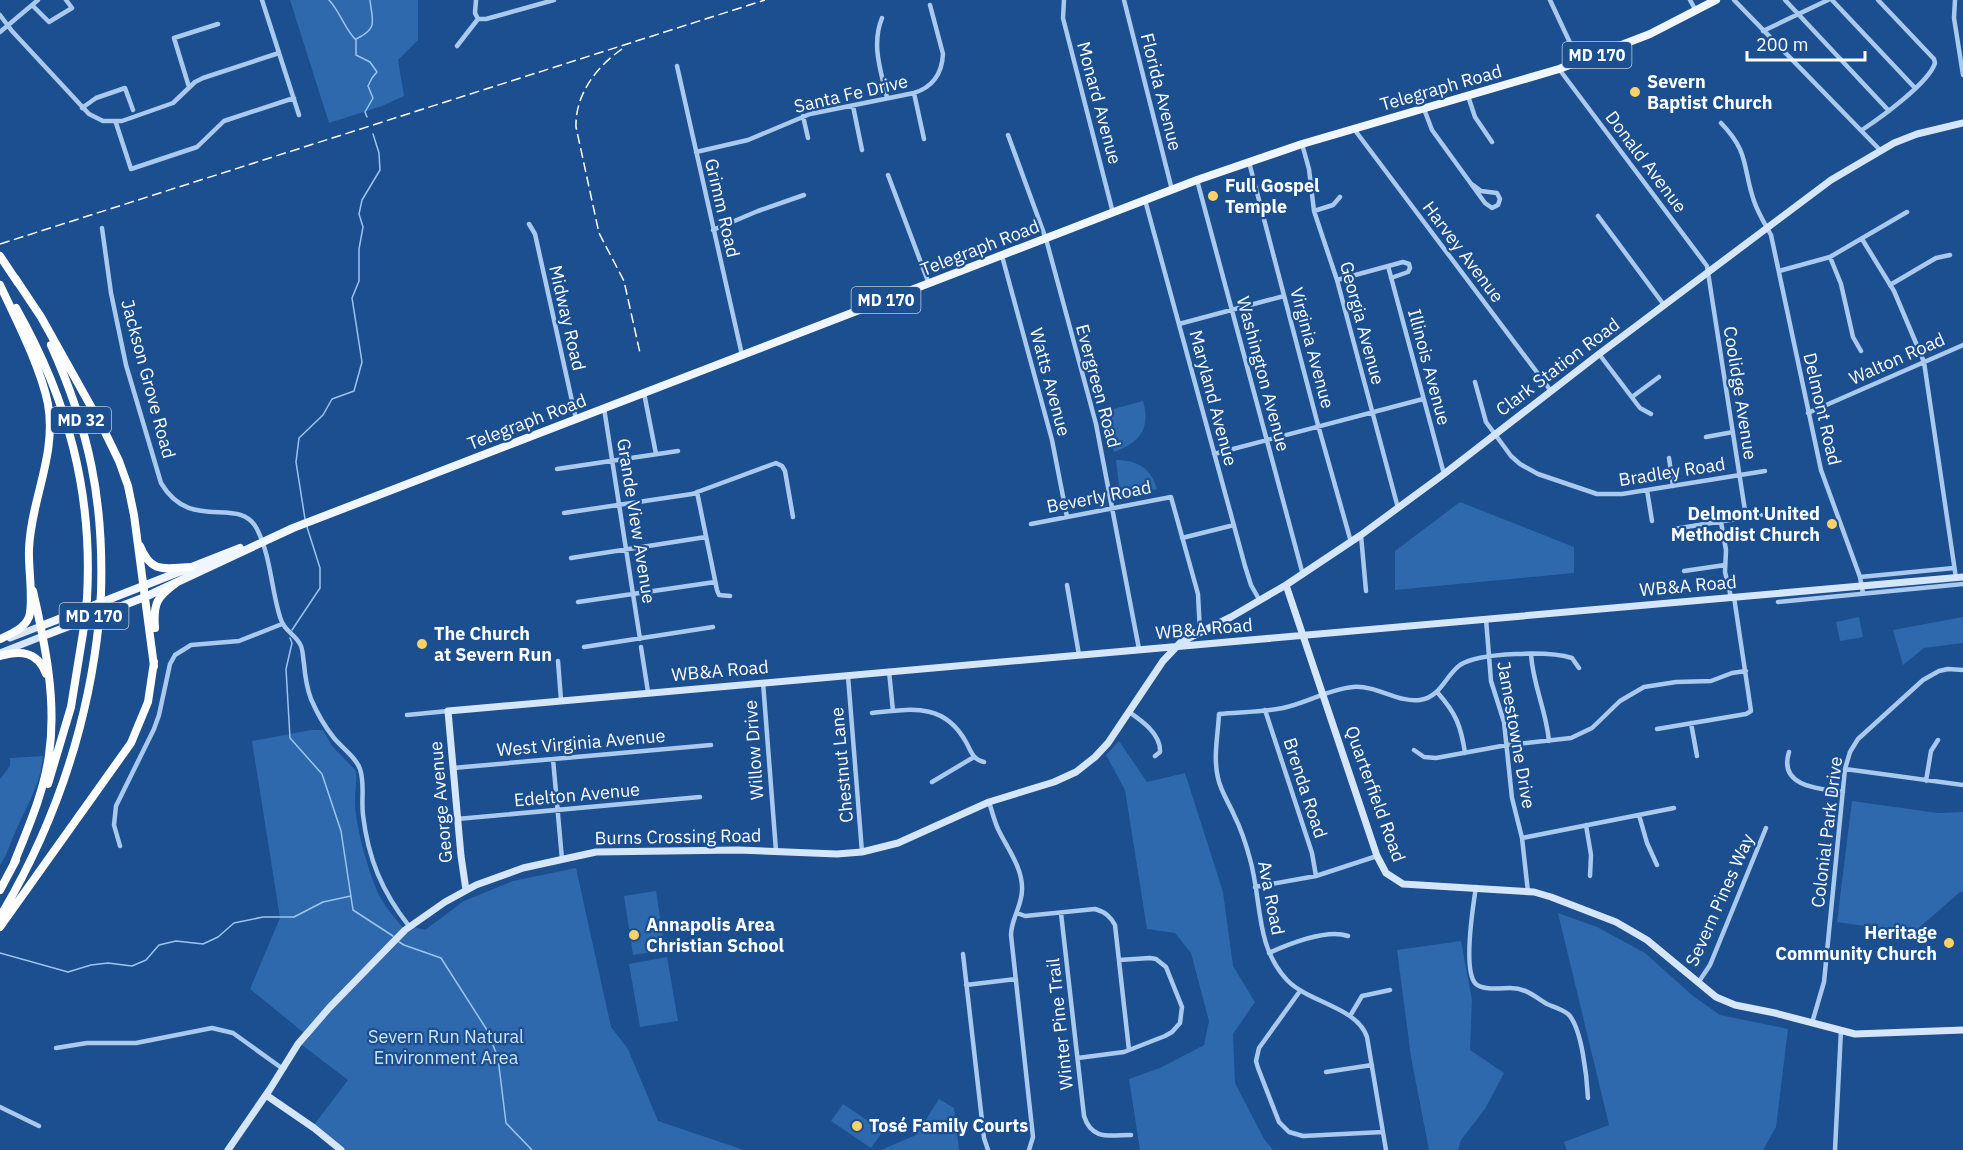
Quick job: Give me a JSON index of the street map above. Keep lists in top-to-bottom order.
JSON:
{
  "streets": {
    "highway": ["MD 32"],
    "main road": ["MD 170", "Telegraph Road"],
    "street": [
      "Florida Avenue",
      "Santa Fe Drive",
      "Monard Avenue",
      "Donald Avenue",
      "Grimm Road",
      "Harvey Avenue",
      "Midway Road",
      "Georgia Avenue",
      "Virginia Avenue",
      "Walton Road",
      "Illinois Avenue",
      "Clark Station Road",
      "Washington Avenue",
      "Jackson Grove Road",
      "Watts Avenue",
      "Evergreen Road",
      "Coolidge Avenue",
      "Maryland Avenue",
      "Delmont Road",
      "Bradley Road",
      "Beverly Road",
      "Grande View Avenue",
      "WB&A Road",
      "Jamestowne Drive",
      "West Virginia Avenue",
      "Willow Drive",
      "Chestnut Lane",
      "Brenda Road",
      "Quarterfield Road",
      "Edelton Avenue",
      "George Avenue",
      "Colonial Park Drive",
      "Burns Crossing Road",
      "Ava Road",
      "Severn Pines Way",
      "Winter Pine Trail"
    ]
  },
  "crossings": [
    ["Telegraph Road", "Florida Avenue"],
    ["Telegraph Road", "Monard Avenue"],
    ["Telegraph Road", "Donald Avenue"],
    ["Telegraph Road", "Grimm Road"],
    ["Telegraph Road", "Harvey Avenue"],
    ["Telegraph Road", "Midway Road"],
    ["Telegraph Road", "Georgia Avenue"],
    ["Telegraph Road", "Virginia Avenue"],
    ["Telegraph Road", "Washington Avenue"],
    ["Telegraph Road", "Jackson Grove Road"],
    ["Telegraph Road", "Watts Avenue"],
    ["Telegraph Road", "Evergreen Road"],
    ["Telegraph Road", "Maryland Avenue"],
    ["Telegraph Road", "Grande View Avenue"],
    ["Santa Fe Drive", "Grimm Road"],
    ["Donald Avenue", "Clark Station Road"],
    ["Donald Avenue", "Coolidge Avenue"],
    ["Harvey Avenue", "Clark Station Road"],
    ["Georgia Avenue", "Clark Station Road"],
    ["Virginia Avenue", "Clark Station Road"],
    ["Walton Road", "Delmont Road"],
    ["Illinois Avenue", "Clark Station Road"],
    ["Clark Station Road", "Washington Avenue"],
    ["Clark Station Road", "Coolidge Avenue"],
    ["Clark Station Road", "Maryland Avenue"],
    ["Clark Station Road", "Delmont Road"],
    ["Clark Station Road", "Bradley Road"],
    ["Clark Station Road", "WB&A Road"],
    ["Clark Station Road", "Quarterfield Road"],
    ["Clark Station Road", "Burns Crossing Road"],
    ["Watts Avenue", "Beverly Road"],
    ["Evergreen Road", "Beverly Road"],
    ["Evergreen Road", "WB&A Road"],
    ["Coolidge Avenue", "Bradley Road"],
    ["Delmont Road", "WB&A Road"],
    ["WB&A Road", "Jamestowne Drive"],
    ["WB&A Road", "Willow Drive"],
    ["WB&A Road", "Chestnut Lane"],
    ["WB&A Road", "Quarterfield Road"],
    ["WB&A Road", "George Avenue"],
    ["WB&A Road", "Burns Crossing Road"],
    ["Jamestowne Drive", "Quarterfield Road"],
    ["West Virginia Avenue", "George Avenue"],
    ["Willow Drive", "Burns Crossing Road"],
    ["Chestnut Lane", "Burns Crossing Road"],
    ["Brenda Road", "Ava Road"],
    ["Quarterfield Road", "Colonial Park Drive"],
    ["Quarterfield Road", "Severn Pines Way"],
    ["Edelton Avenue", "George Avenue"],
    ["George Avenue", "Burns Crossing Road"]
  ],
  "parks": ["Severn Run Natural Environment Area"],
  "places": [
    "Severn Baptist Church",
    "Full Gospel Temple",
    "Delmont United Methodist Church",
    "The Church at Severn Run",
    "Annapolis Area Christian School",
    "Heritage Community Church",
    "Tosé Family Courts"
  ],
  "scale_bar": "200 m"
}
